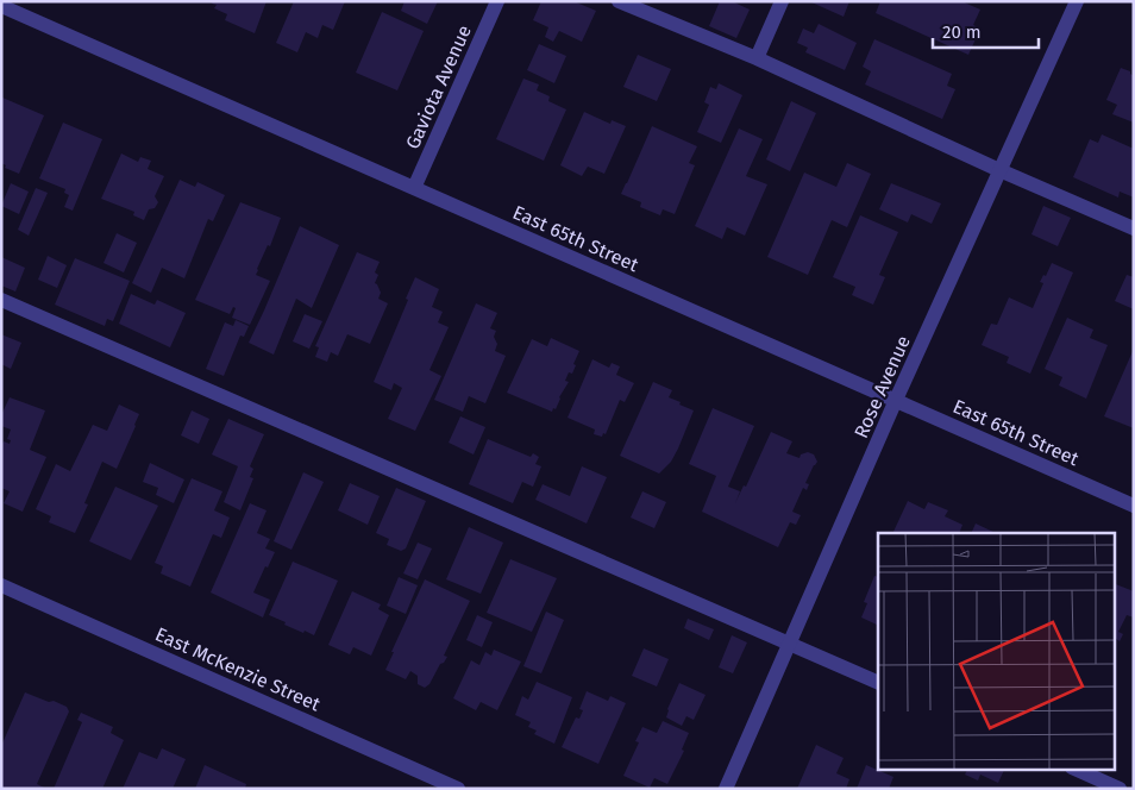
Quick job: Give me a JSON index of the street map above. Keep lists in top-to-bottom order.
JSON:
{
  "streets": {
    "street": [
      "Gaviota Avenue",
      "East 65th Street",
      "Rose Avenue",
      "East McKenzie Street"
    ]
  },
  "crossings": [
    ["Gaviota Avenue", "East 65th Street"],
    ["East 65th Street", "Rose Avenue"]
  ],
  "scale_bar": "20 m"
}
